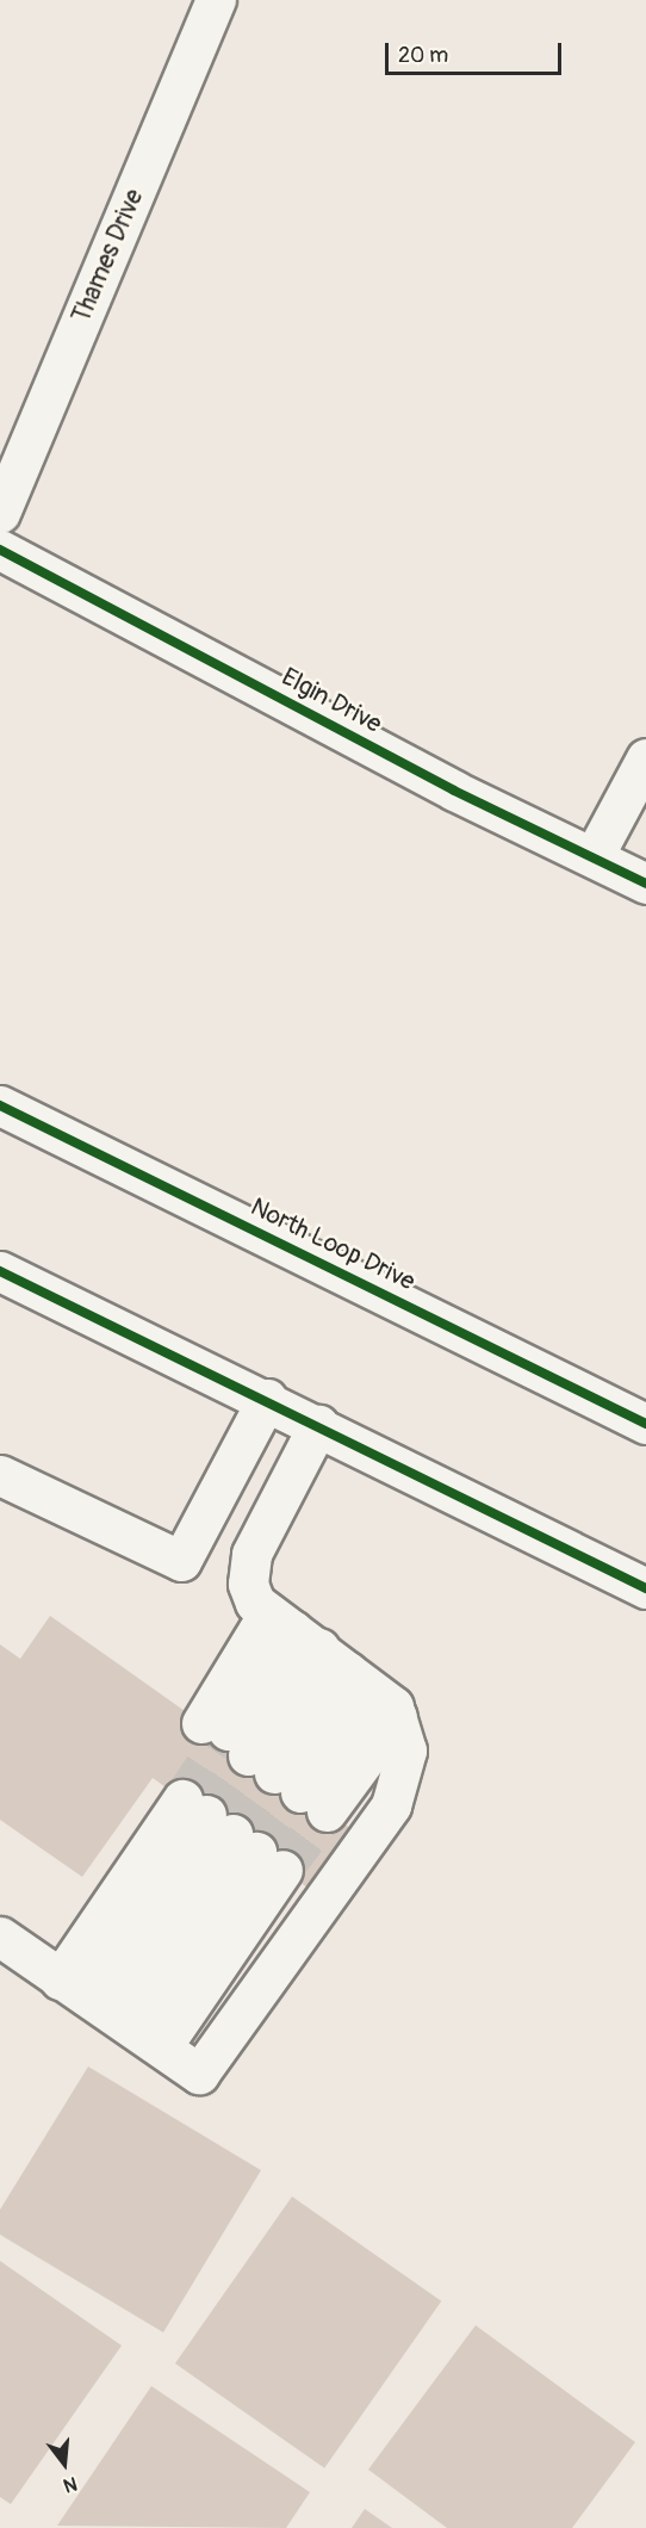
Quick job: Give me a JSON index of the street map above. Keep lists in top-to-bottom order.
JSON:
{
  "streets": {
    "main road": ["Thames Drive", "Elgin Drive", "North Loop Drive"]
  },
  "scale_bar": "20 m",
  "north": "bottom"
}
